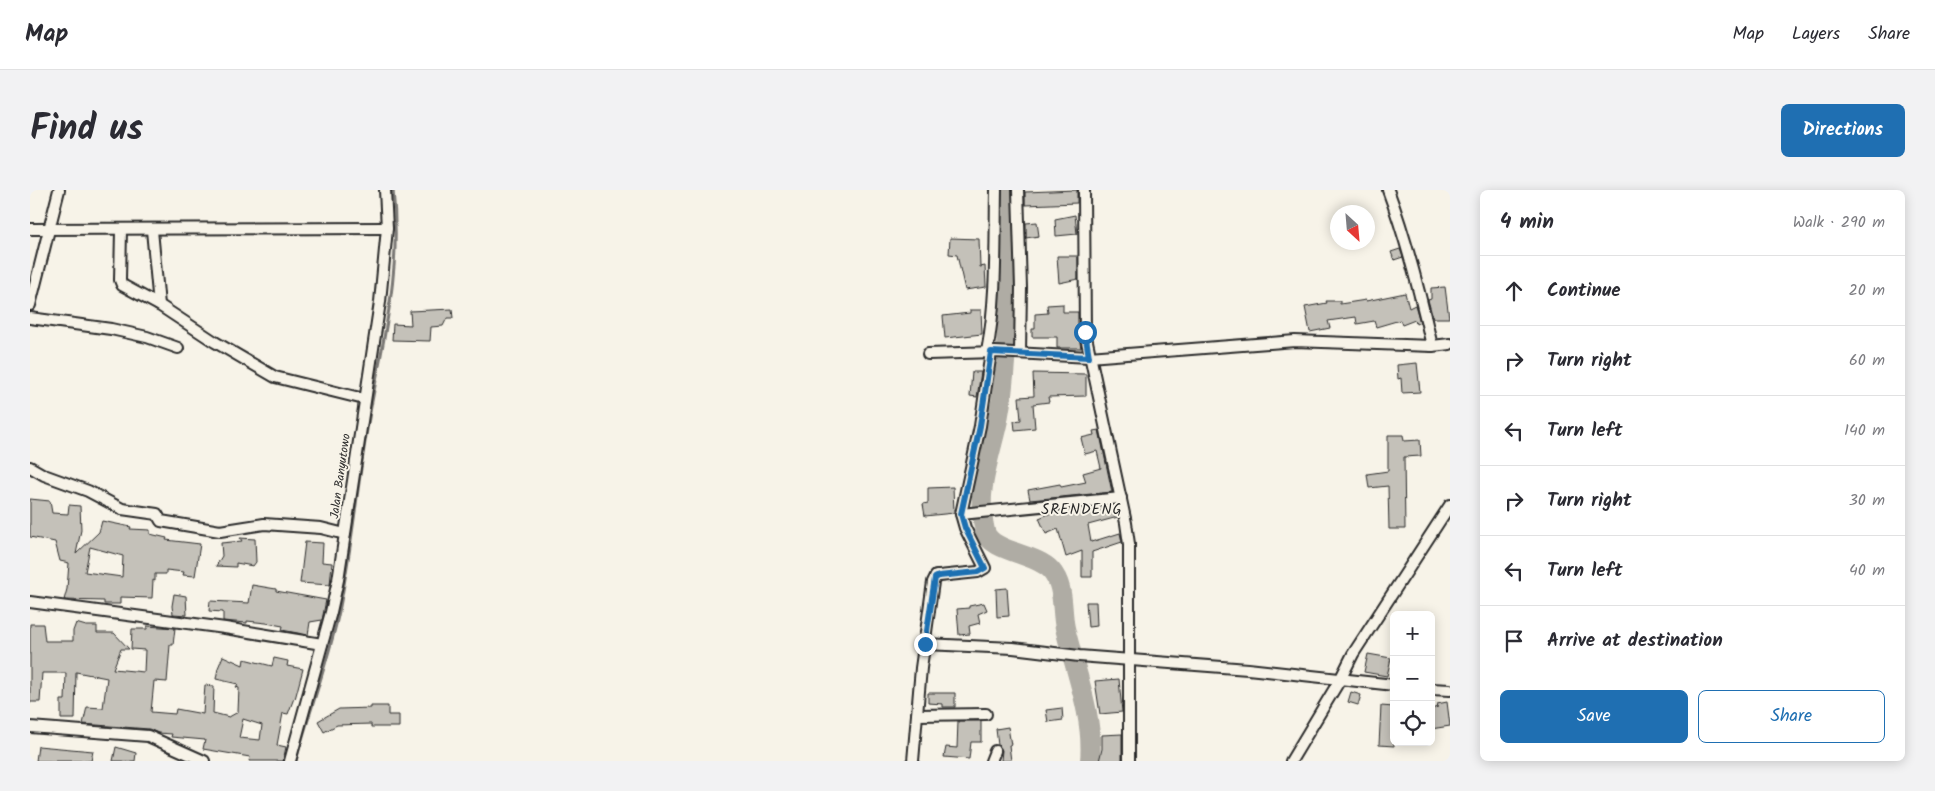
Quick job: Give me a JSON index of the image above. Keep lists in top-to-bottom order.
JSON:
{
  "streets": {
    "street": ["Jalan Banyutowo"]
  },
  "districts": ["SRENDENG"],
  "north": "bottom right",
  "page": {
    "header": "Map",
    "nav": ["Map", "Layers", "Share"],
    "title": "Find us",
    "buttons": [
      "Directions",
      ["Save", "Share"]
    ],
    "heading": ["4 min", "Walk · 290 m"],
    "list": [
      ["Continue", "20 m"],
      ["Turn right", "60 m"],
      ["Turn left", "140 m"],
      ["Turn right", "30 m"],
      ["Turn left", "40 m"],
      "Arrive at destination"
    ],
    "map_buttons": ["+", "−"]
  }
}
